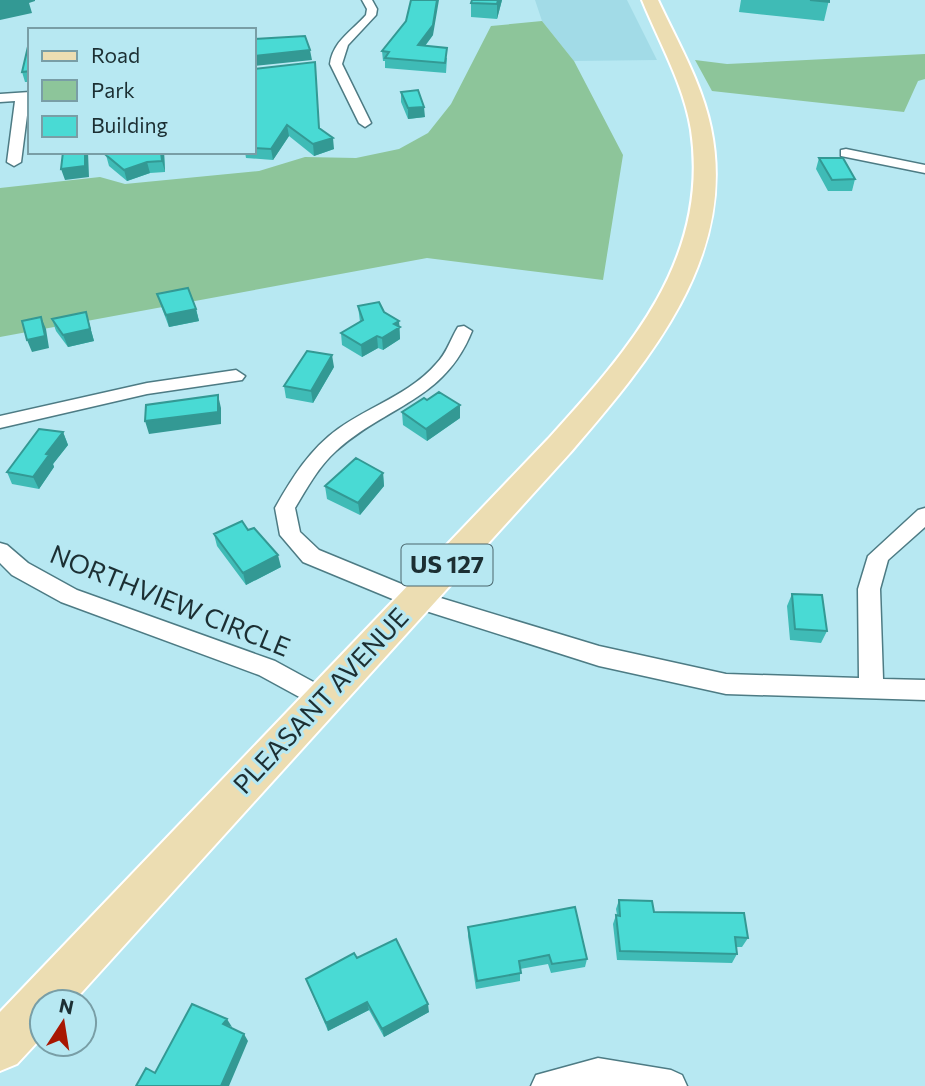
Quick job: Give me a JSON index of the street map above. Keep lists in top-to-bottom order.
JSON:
{
  "streets": {
    "main road": ["US 127", "PLEASANT AVENUE"],
    "street": ["NORTHVIEW CIRCLE"]
  },
  "crossings": [
    ["NORTHVIEW CIRCLE", "PLEASANT AVENUE"]
  ],
  "legend": ["Road", "Park", "Building"],
  "north": "top"
}
